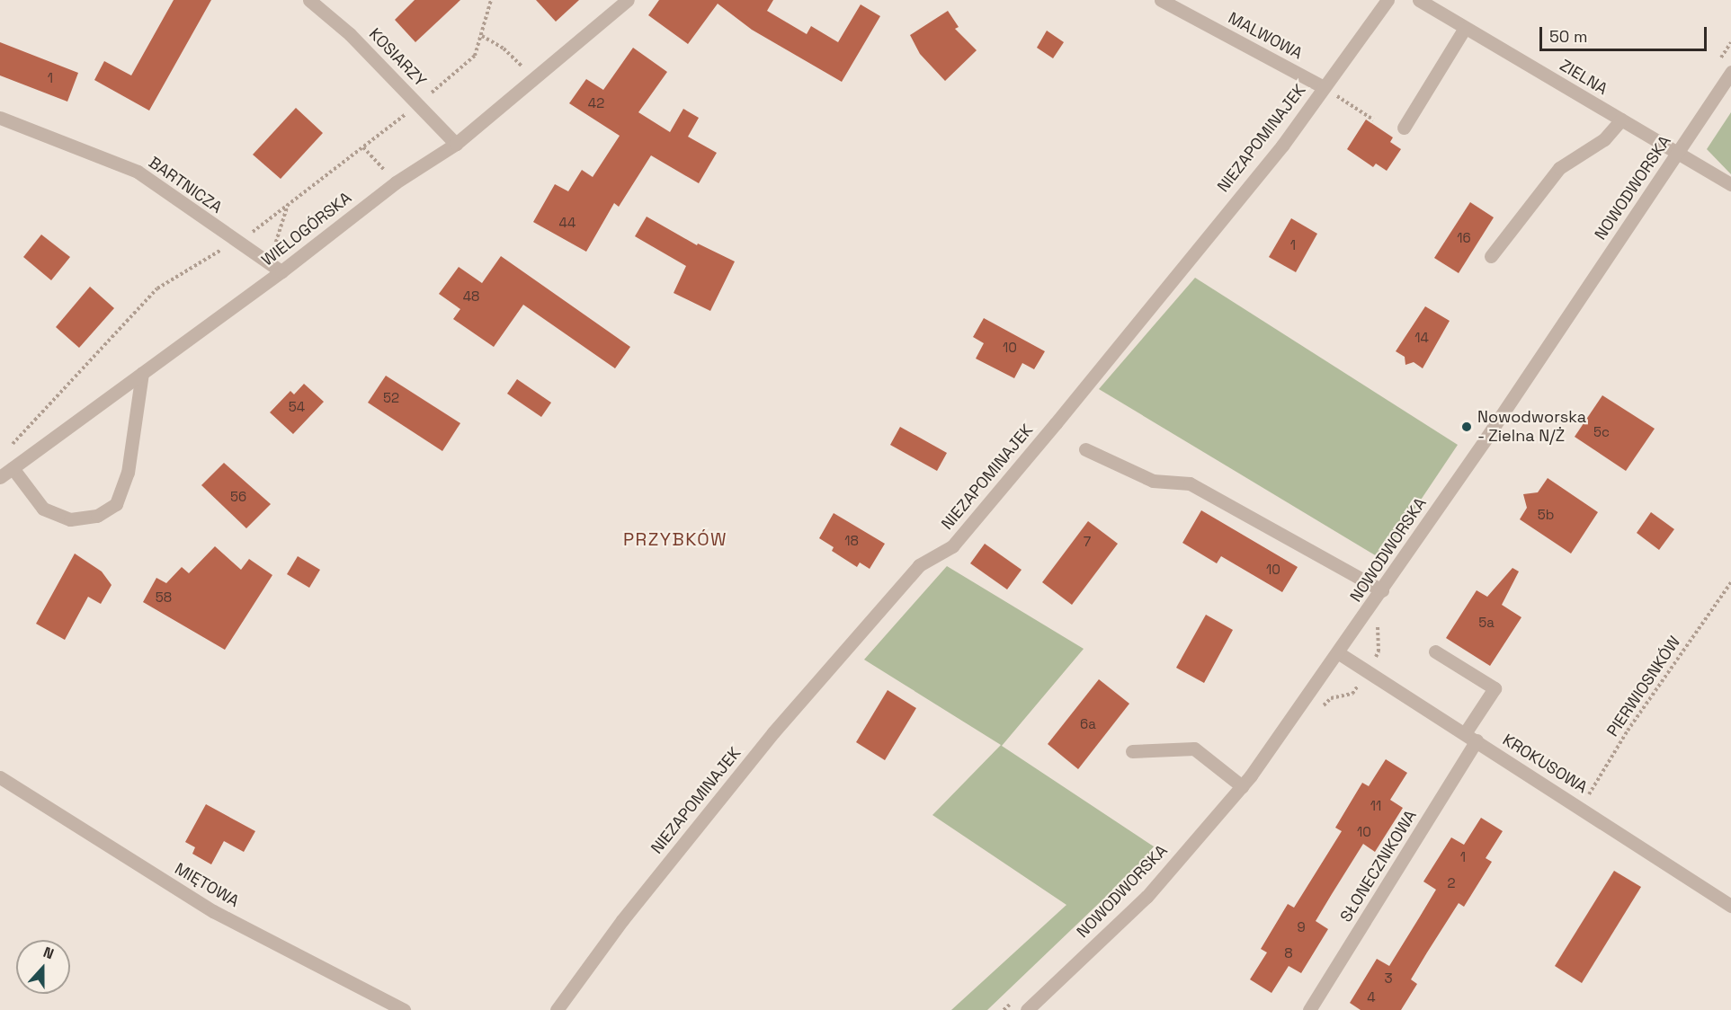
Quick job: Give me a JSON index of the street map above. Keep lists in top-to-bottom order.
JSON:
{
  "streets": {
    "street": [
      "MALWOWA",
      "KOSIARZY",
      "ZIELNA",
      "NIEZAPOMINAJEK",
      "BARTNICZA",
      "NOWODWORSKA",
      "WIELOGÓRSKA",
      "KROKUSOWA",
      "SŁONECZNIKOWA",
      "MIĘTOWA"
    ],
    "path": ["PIERWIOSNKÓW"]
  },
  "crossings": [
    ["MALWOWA", "NIEZAPOMINAJEK"],
    ["KOSIARZY", "WIELOGÓRSKA"],
    ["ZIELNA", "NOWODWORSKA"],
    ["BARTNICZA", "WIELOGÓRSKA"],
    ["NOWODWORSKA", "KROKUSOWA"],
    ["PIERWIOSNKÓW", "KROKUSOWA"],
    ["KROKUSOWA", "SŁONECZNIKOWA"]
  ],
  "districts": ["PRZYBKÓW"],
  "places": ["Nowodworska - Zielna N/Ż"],
  "house_numbers": [
    "1",
    "42",
    "44",
    "16",
    "1",
    "48",
    "14",
    "10",
    "52",
    "54",
    "5c",
    "56",
    "5b",
    "18",
    "7",
    "10",
    "58",
    "5a",
    "6a",
    "11",
    "10",
    "1",
    "2",
    "9",
    "8",
    "3",
    "4"
  ],
  "scale_bar": "50 m",
  "north": "top"
}
